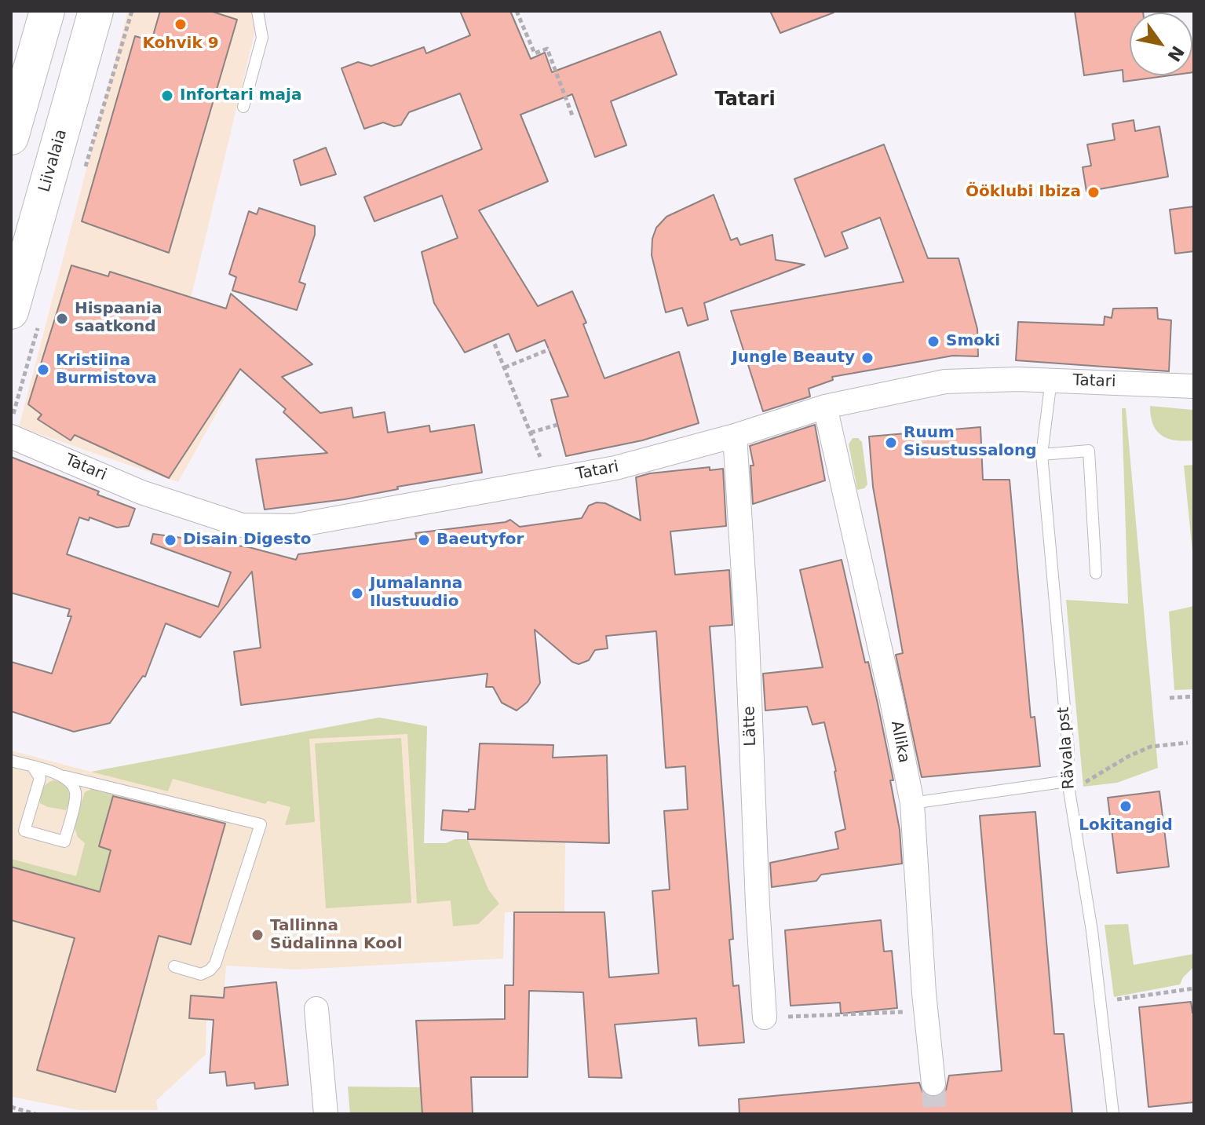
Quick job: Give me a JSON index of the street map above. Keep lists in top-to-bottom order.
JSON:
{
  "streets": {
    "main road": ["Liivalaia"],
    "street": ["Tatari", "Lätte", "Allika"],
    "lane": ["Rävala pst"]
  },
  "crossings": [
    ["Tatari", "Lätte"],
    ["Tatari", "Allika"],
    ["Tatari", "Rävala pst"]
  ],
  "districts": ["Tatari"],
  "places": [
    "Kohvik 9",
    "Infortari maja",
    "Ööklubi Ibiza",
    "Hispaania saatkond",
    "Smoki",
    "Jungle Beauty",
    "Kristiina Burmistova",
    "Ruum Sisustussalong",
    "Disain Digesto",
    "Baeutyfor",
    "Jumalanna Ilustuudio",
    "Lokitangid",
    "Tallinna Südalinna Kool"
  ],
  "north": "bottom right"
}
